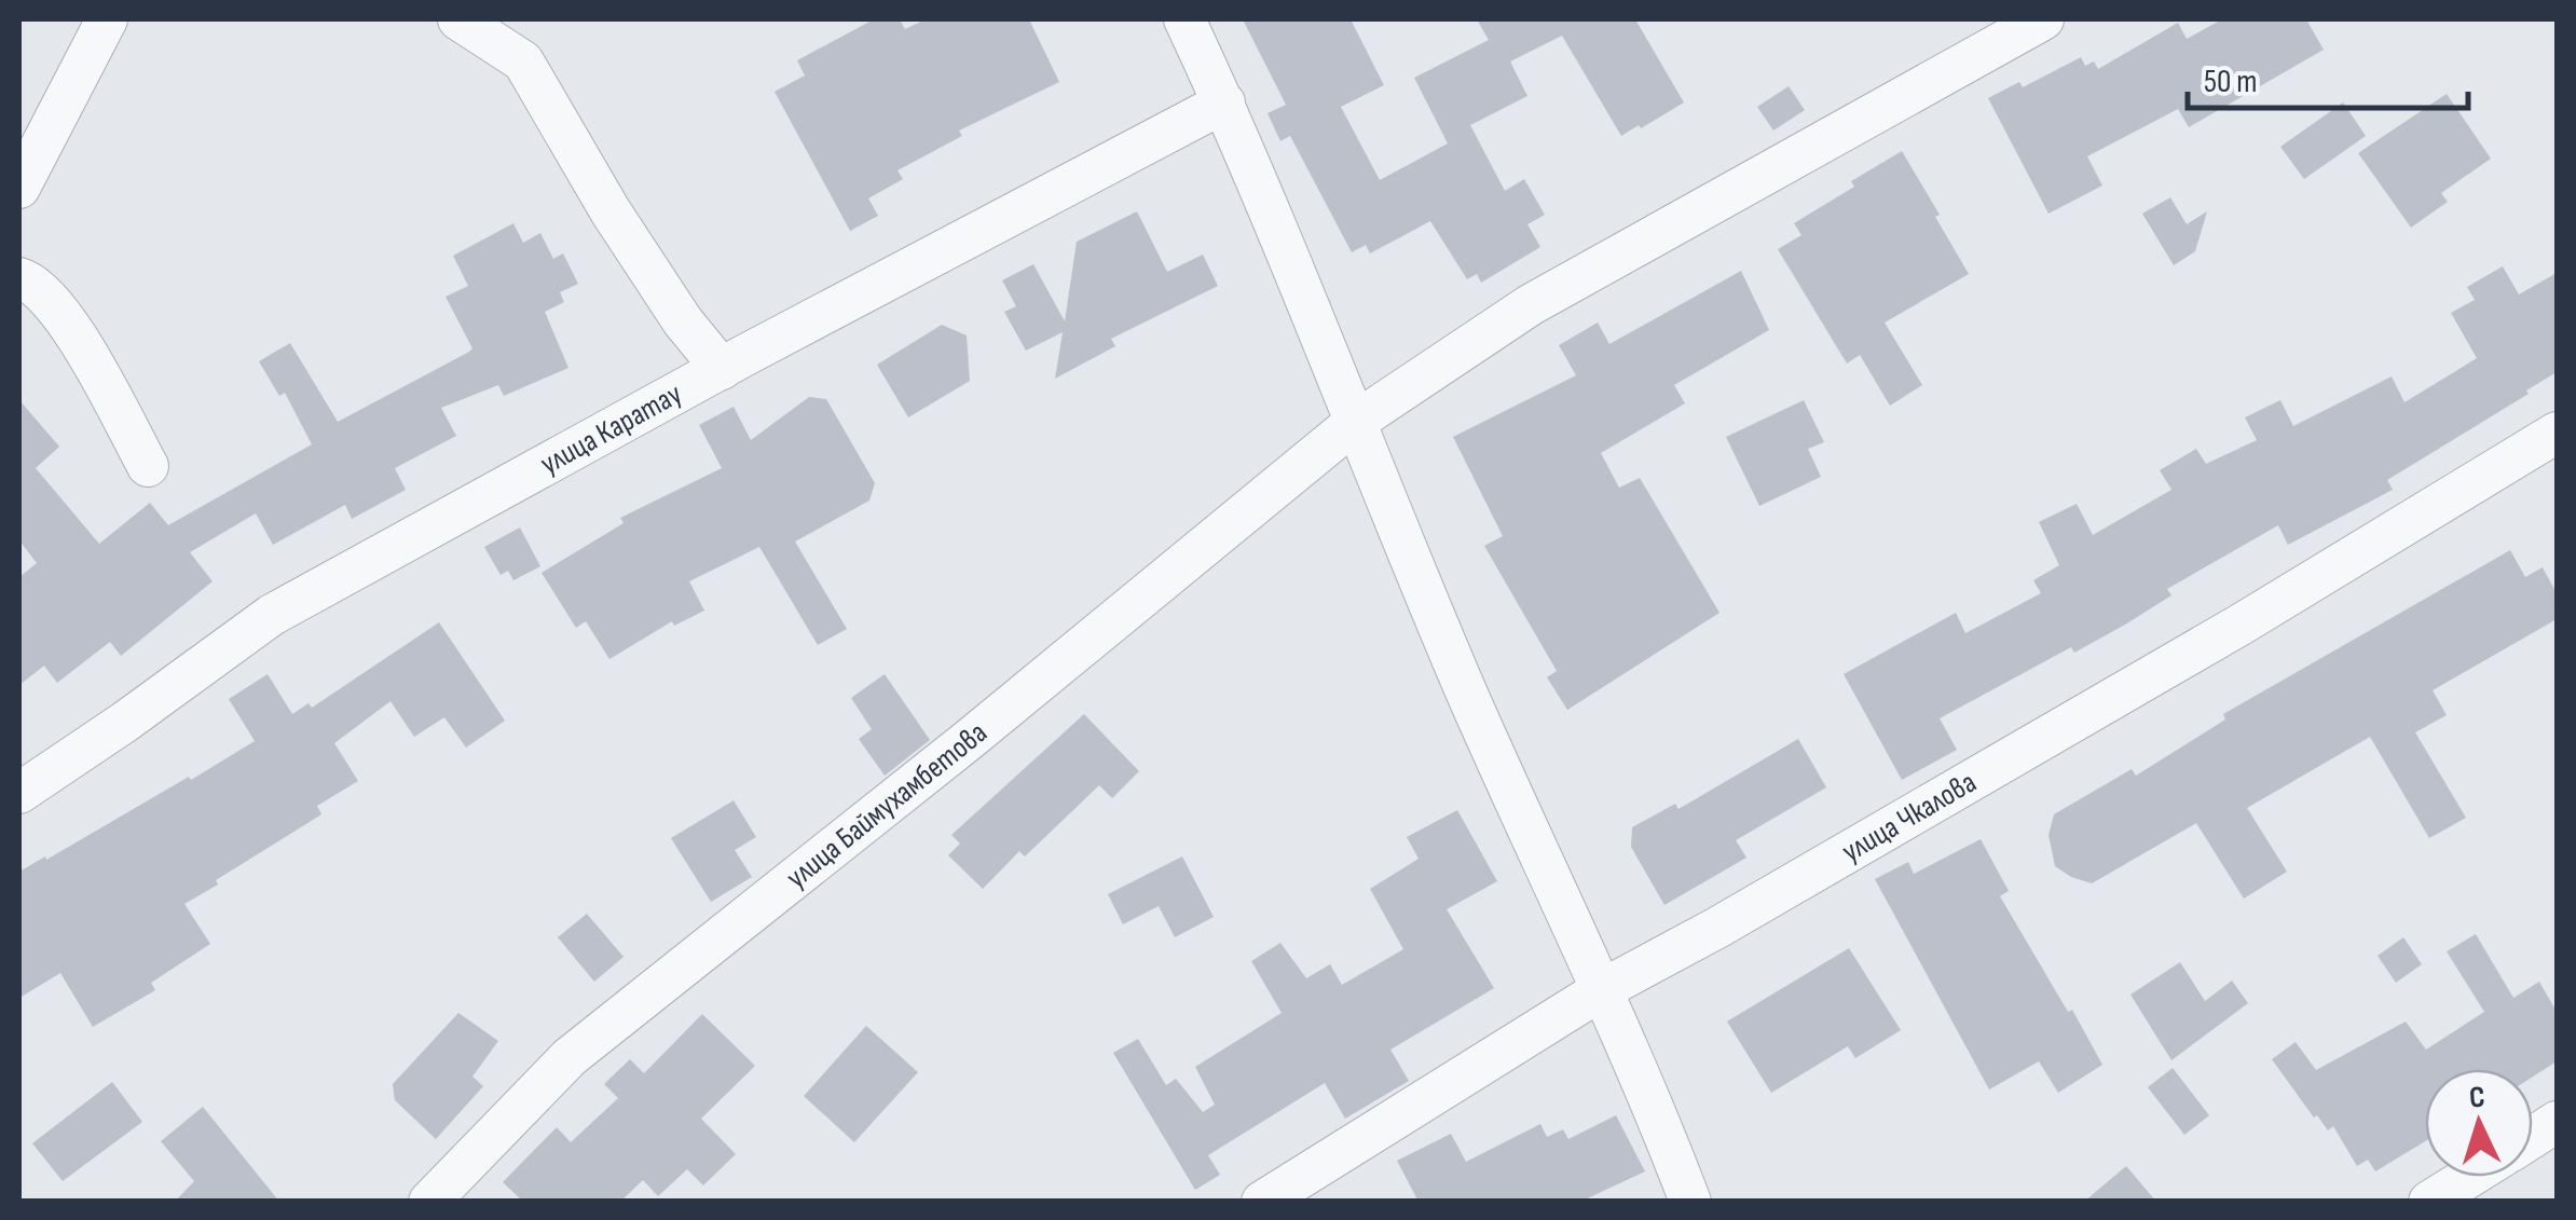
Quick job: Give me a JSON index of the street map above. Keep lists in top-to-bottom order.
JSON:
{
  "streets": {
    "street": ["улица Каратау", "улица Баймухамбетова", "улица Чкалова"]
  },
  "scale_bar": "50 m",
  "north": "top"
}
